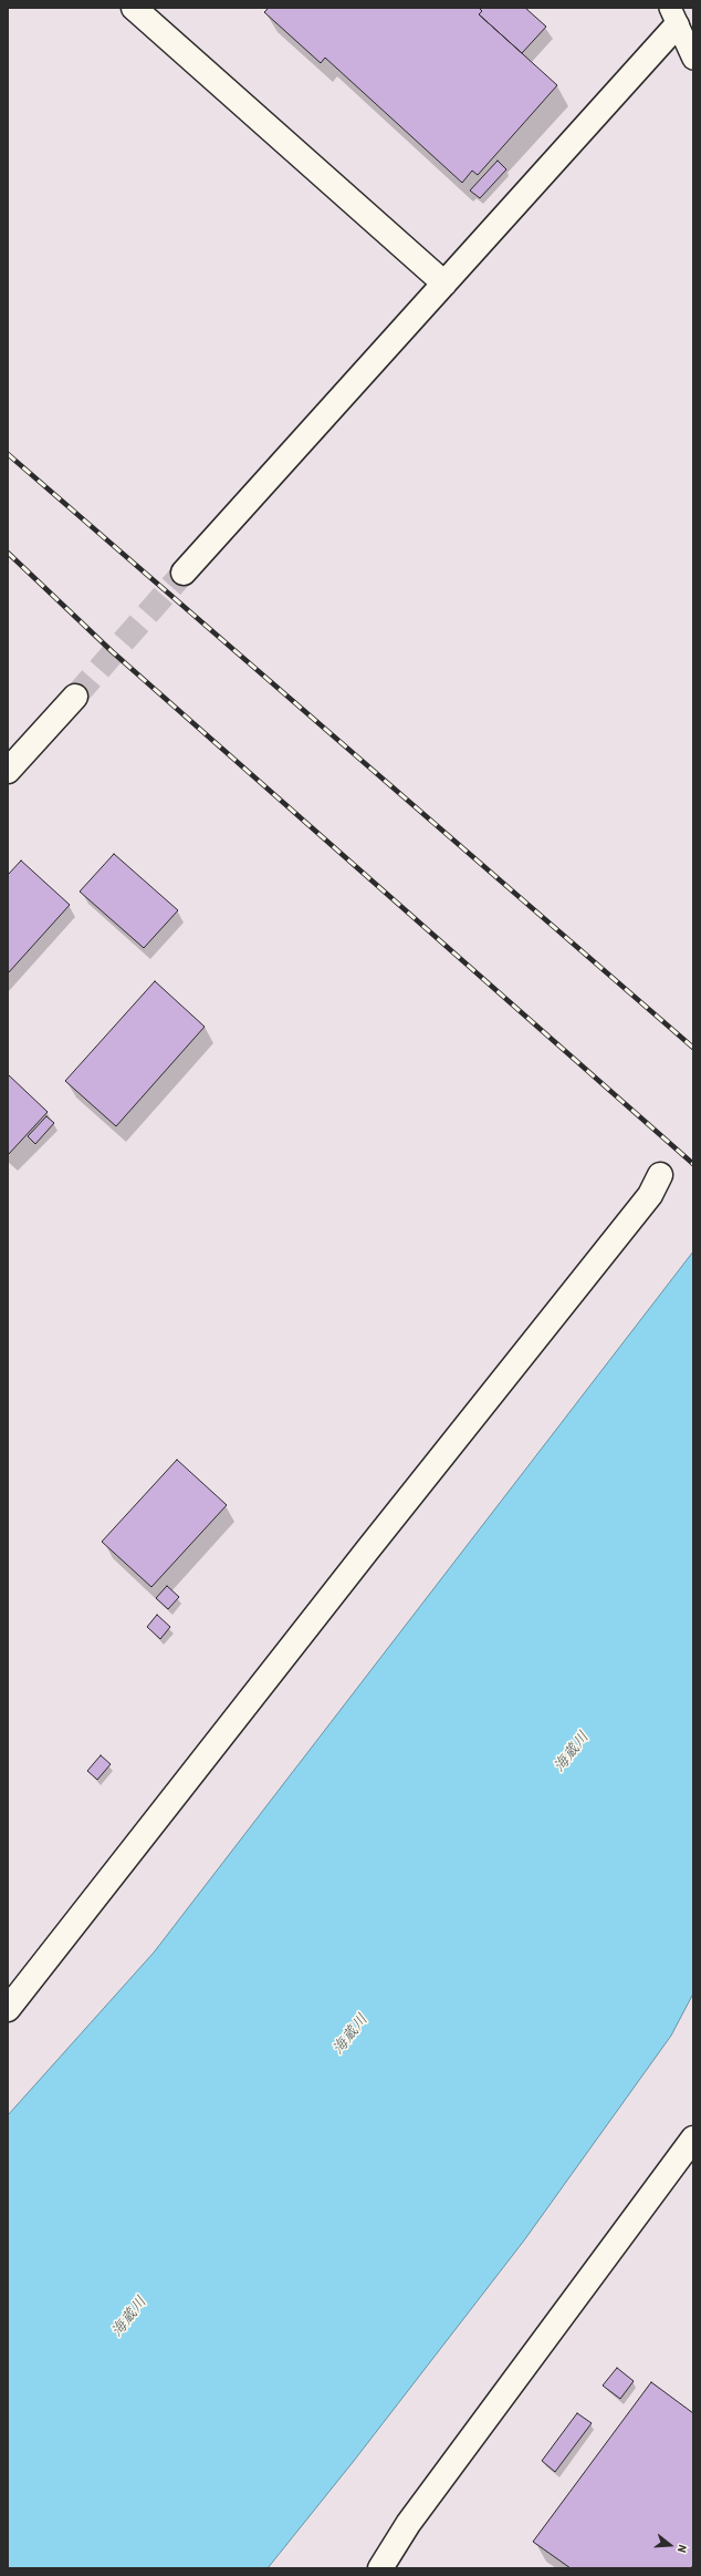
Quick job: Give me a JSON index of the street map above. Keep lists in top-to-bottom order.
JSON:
{
  "water": ["海蔵川"],
  "north": "right"
}
